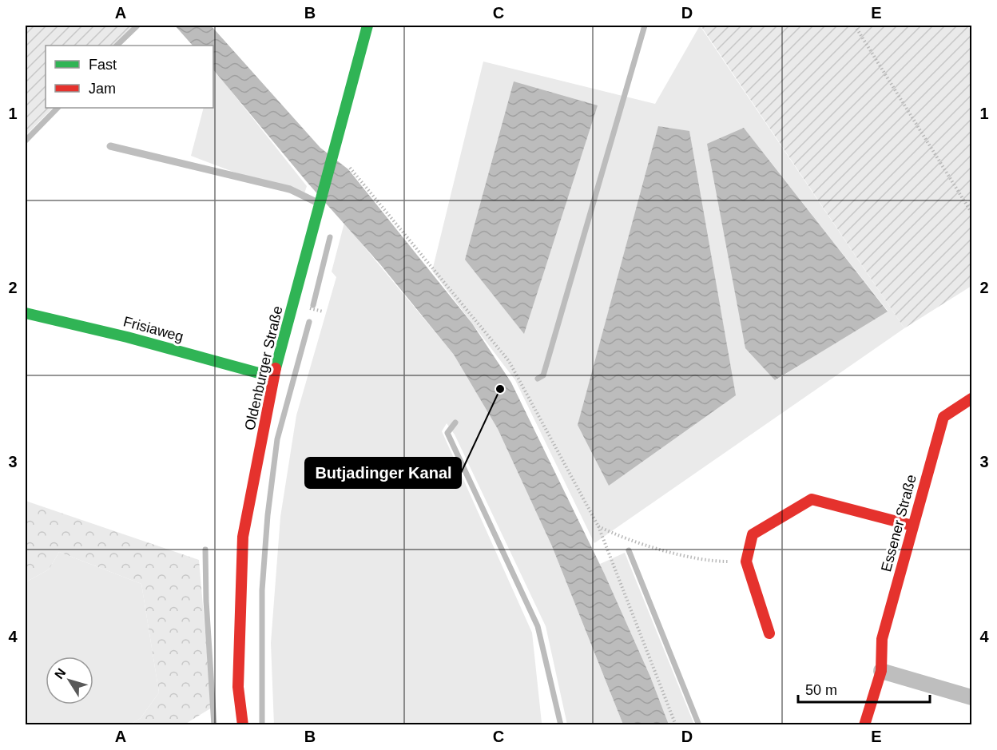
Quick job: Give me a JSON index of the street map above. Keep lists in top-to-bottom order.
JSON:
{
  "streets": {
    "street": ["Frisiaweg", "Oldenburger Straße", "Essener Straße"]
  },
  "crossings": [
    ["Frisiaweg", "Oldenburger Straße"]
  ],
  "places": ["Butjadinger Kanal"],
  "legend": ["Fast", "Jam"],
  "scale_bar": "50 m",
  "north": "top left",
  "grid": {
    "columns": [
      "A",
      "B",
      "C",
      "D",
      "E"
    ],
    "rows": [
      "1",
      "2",
      "3",
      "4"
    ]
  }
}
